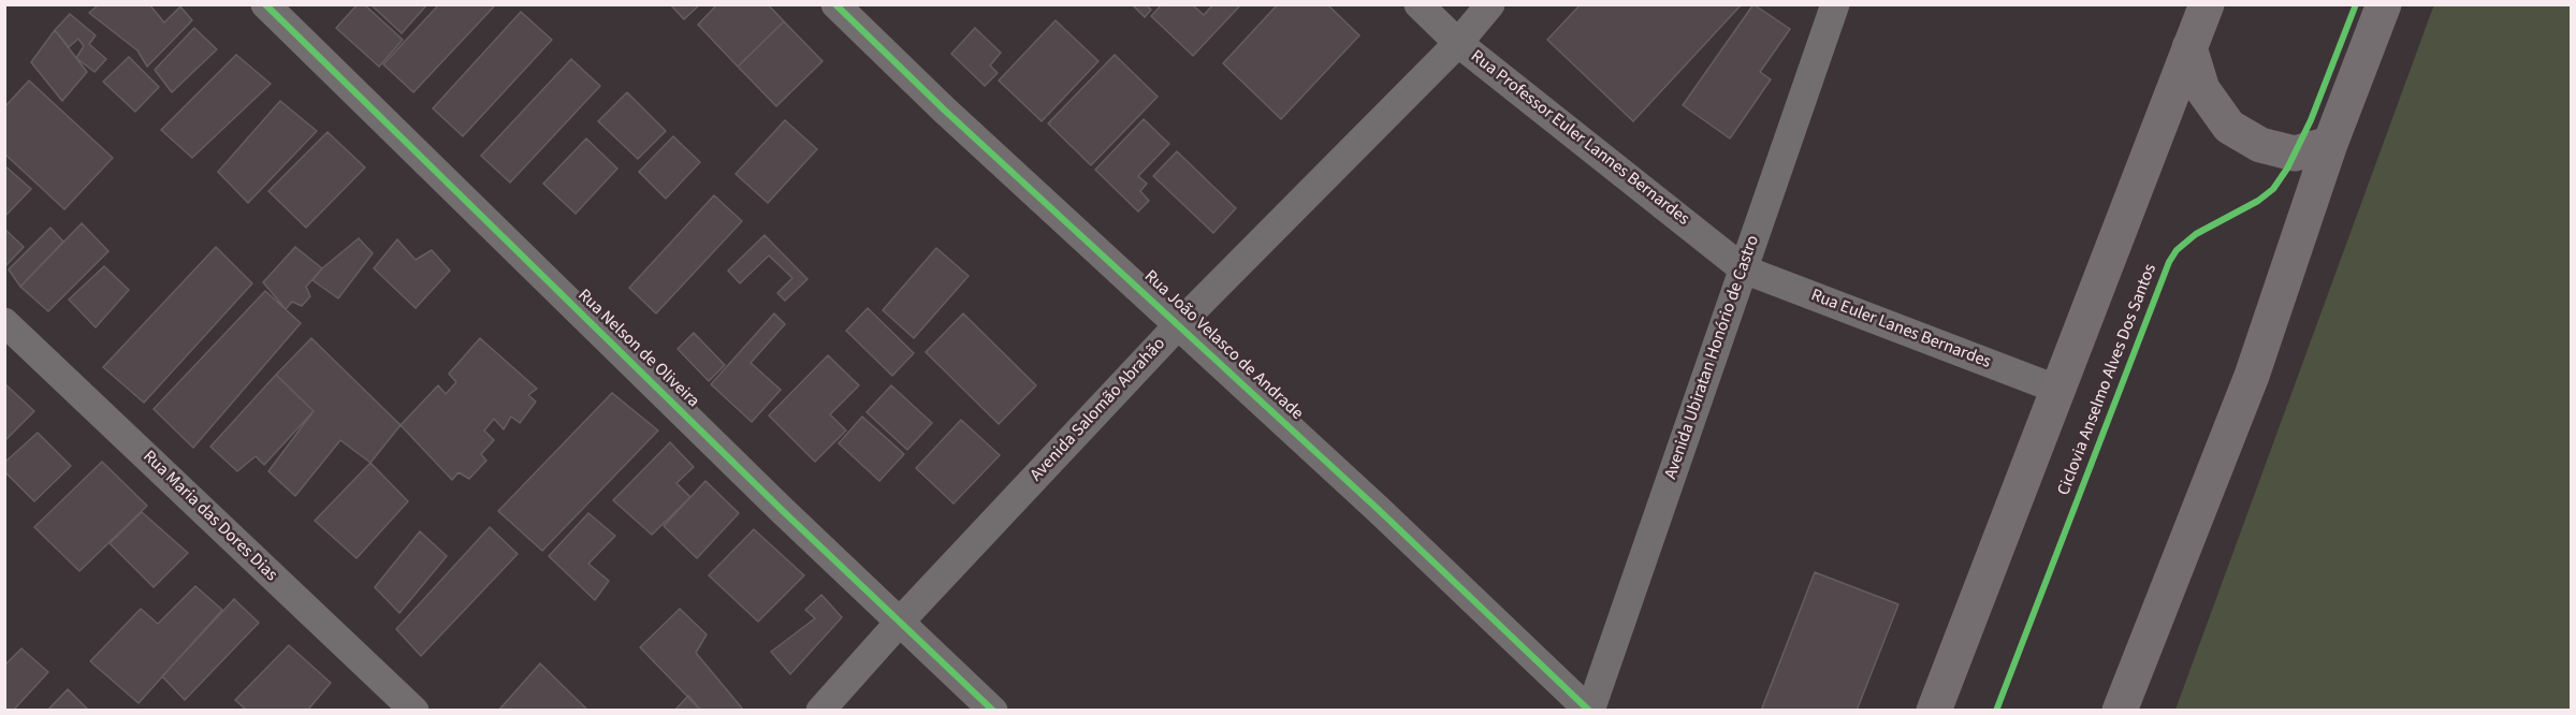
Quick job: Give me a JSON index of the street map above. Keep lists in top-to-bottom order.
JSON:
{
  "streets": {
    "street": [
      "Rua Professor Euler Lannes Bernardes",
      "Rua Euler Lanes Bernardes",
      "Rua João Velasco de Andrade",
      "Rua Nelson de Oliveira",
      "Avenida Ubiratan Honório de Castro",
      "Avenida Salomão Abrahão",
      "Rua Maria das Dores Dias"
    ],
    "cycle path": ["Ciclovia Anselmo Alves Dos Santos"]
  },
  "crossings": [
    ["Rua Professor Euler Lannes Bernardes", "Rua Euler Lanes Bernardes"],
    ["Rua Professor Euler Lannes Bernardes", "Avenida Ubiratan Honório de Castro"],
    ["Rua Professor Euler Lannes Bernardes", "Avenida Salomão Abrahão"],
    ["Rua Euler Lanes Bernardes", "Avenida Ubiratan Honório de Castro"],
    ["Rua João Velasco de Andrade", "Avenida Ubiratan Honório de Castro"],
    ["Rua João Velasco de Andrade", "Avenida Salomão Abrahão"],
    ["Rua Nelson de Oliveira", "Avenida Salomão Abrahão"]
  ]
}
